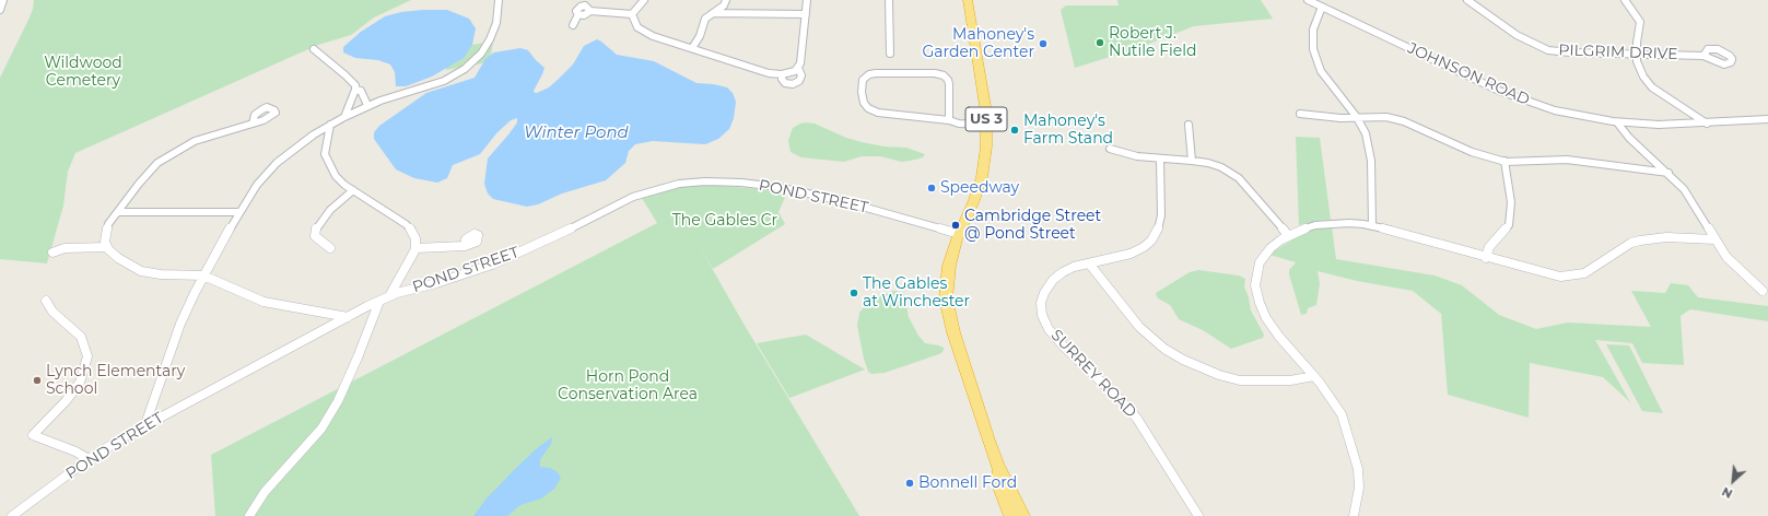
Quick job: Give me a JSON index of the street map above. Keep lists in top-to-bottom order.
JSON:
{
  "streets": {
    "highway": ["US 3"],
    "street": [
      "PILGRIM DRIVE",
      "JOHNSON ROAD",
      "POND STREET",
      "SURREY ROAD"
    ]
  },
  "crossings": [
    ["US 3", "POND STREET"]
  ],
  "water": ["Winter Pond"],
  "parks": ["Wildwood Cemetery", "The Gables Cr", "Horn Pond Conservation Area"],
  "places": [
    "Robert J. Nutile Field",
    "Mahoney's Garden Center",
    "Mahoney's Farm Stand",
    "Speedway",
    "Cambridge Street @ Pond Street",
    "The Gables at Winchester",
    "Lynch Elementary School",
    "Bonnell Ford"
  ],
  "north": "bottom left"
}
